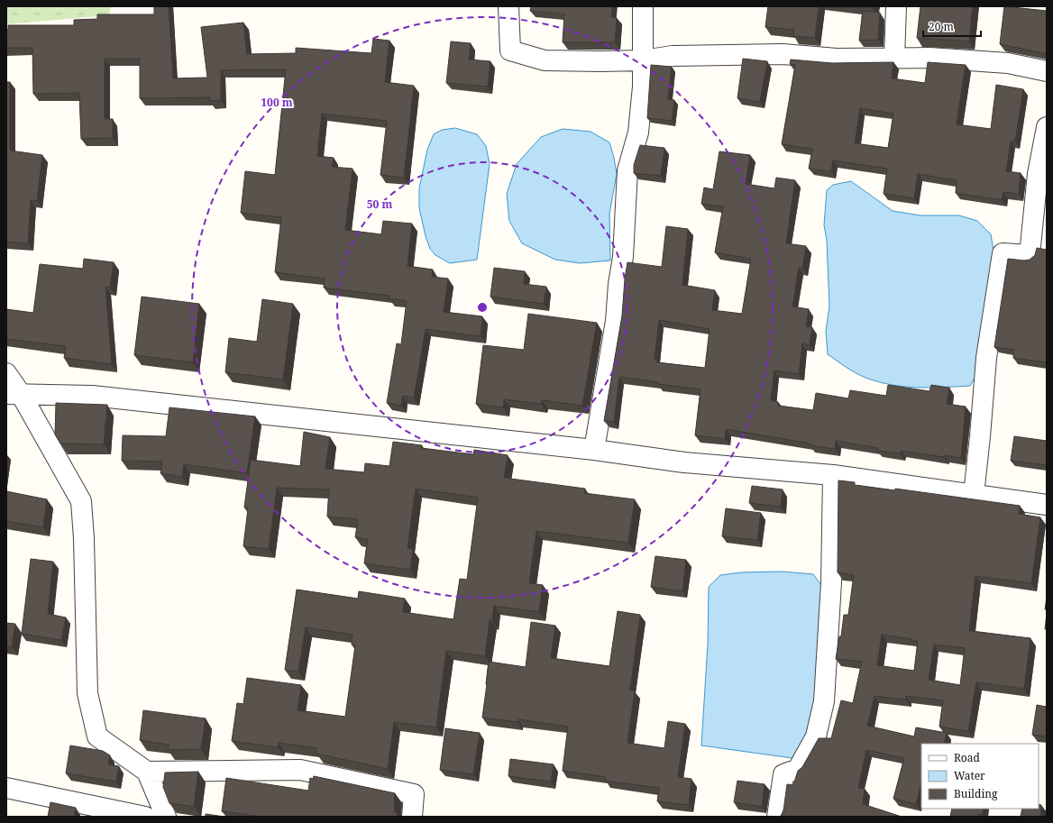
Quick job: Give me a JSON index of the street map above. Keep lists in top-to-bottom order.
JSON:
{
  "legend": ["Road", "Water", "Building"],
  "scale_bar": "20 m",
  "rings": ["100 m", "50 m"]
}
